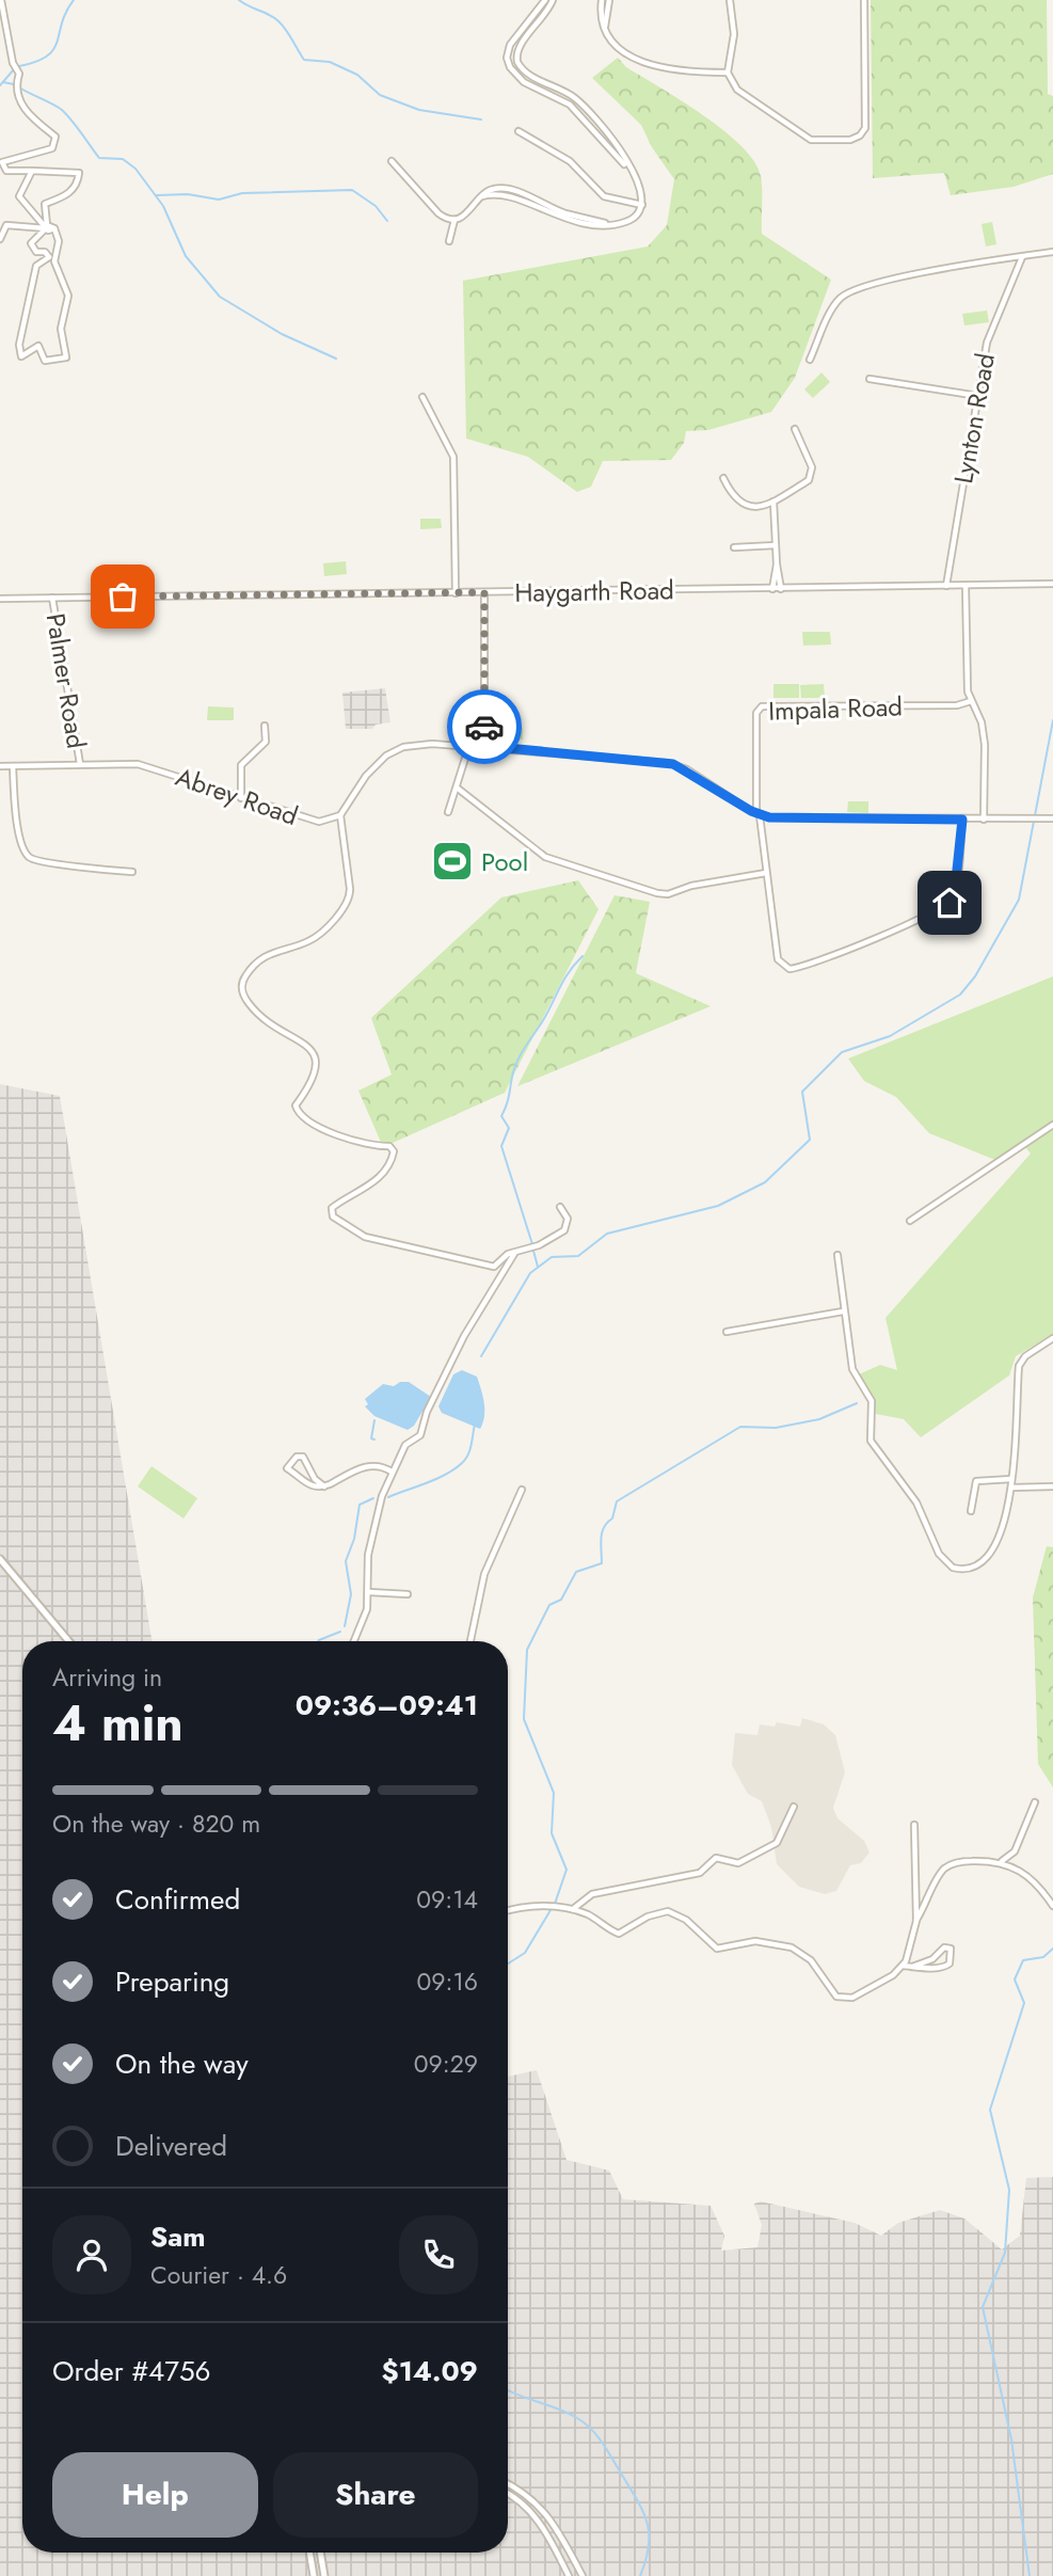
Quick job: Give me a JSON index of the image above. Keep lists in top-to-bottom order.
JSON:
{
  "streets": {
    "street": [
      "Lynton Road",
      "Haygarth Road",
      "Palmer Road",
      "Impala Road",
      "Abrey Road"
    ]
  },
  "crossings": [
    ["Lynton Road", "Haygarth Road"],
    ["Haygarth Road", "Palmer Road"],
    ["Palmer Road", "Abrey Road"]
  ],
  "places": {
    "sports": ["Pool"]
  },
  "page": {
    "heading": ["4 min", "Arriving in", "09:36–09:41"],
    "panel": [
      "Sam",
      "Courier · 4.6",
      "Order #4756",
      "$14.09"
    ],
    "bar": "On the way · 820 m",
    "list": [
      ["Confirmed", "09:14"],
      ["Preparing", "09:16"],
      ["On the way", "09:29"],
      "Delivered"
    ],
    "buttons": ["Help", "Share"]
  }
}
